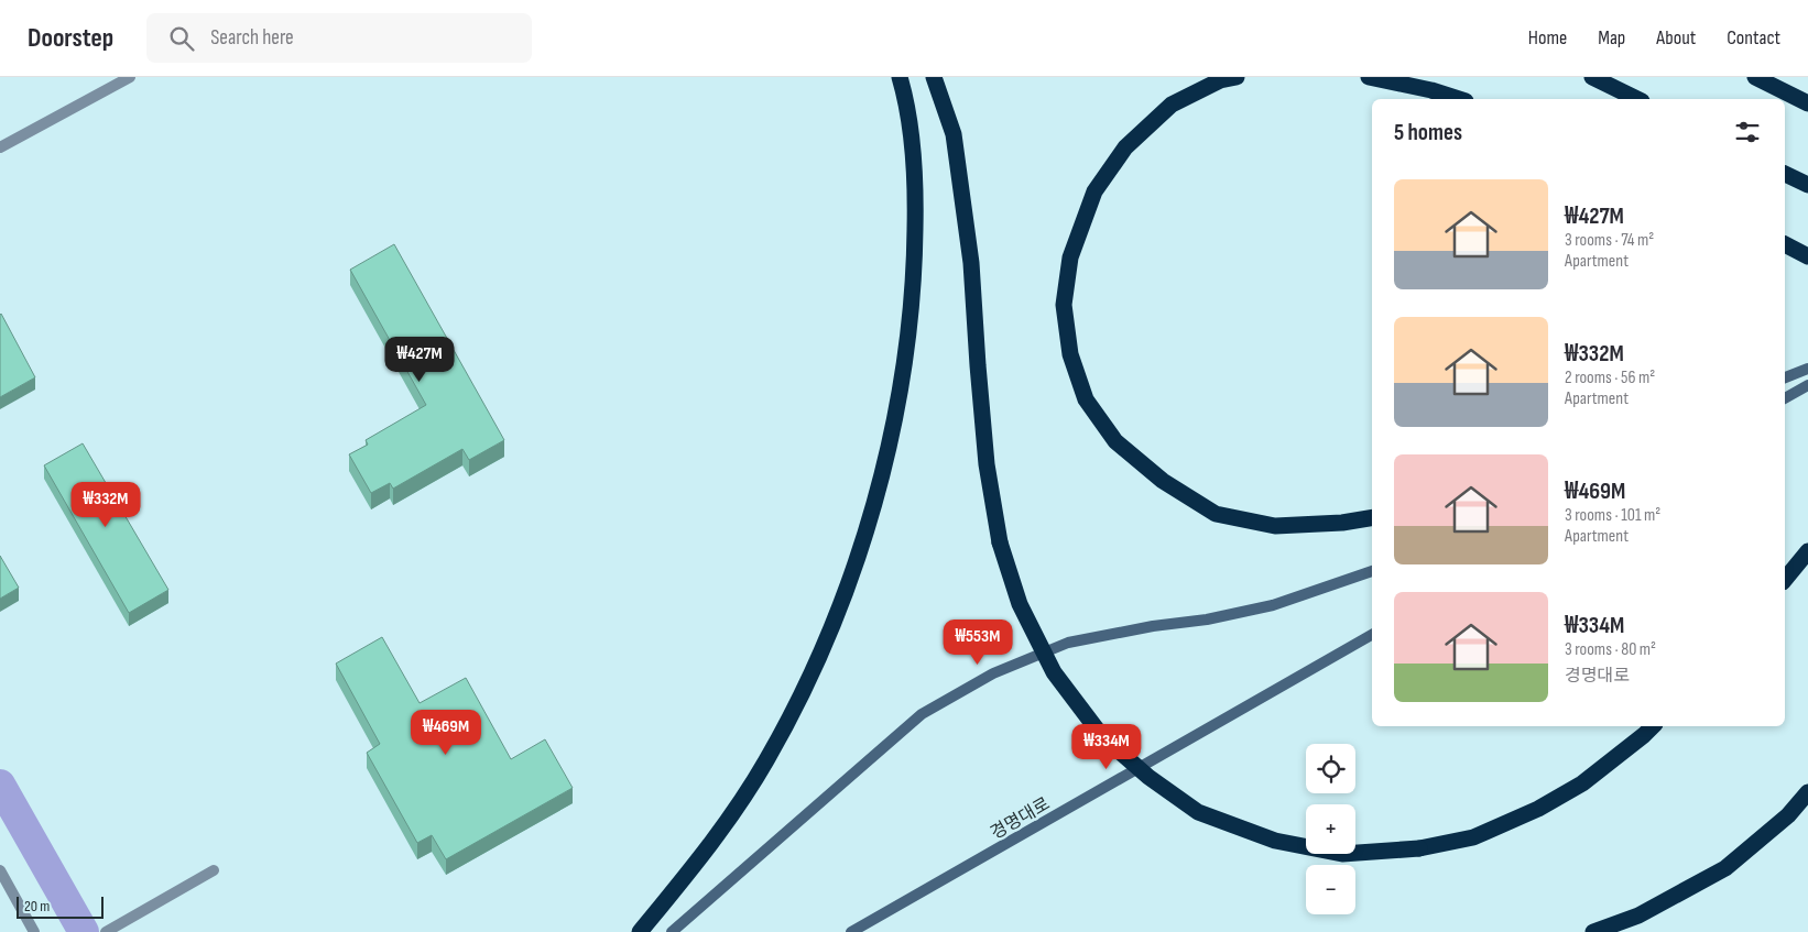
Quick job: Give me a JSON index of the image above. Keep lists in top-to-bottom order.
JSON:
{
  "streets": {
    "street": ["경명대로"]
  },
  "scale_bar": "20 m",
  "page": {
    "header": "Doorstep",
    "search": "Search here",
    "nav": [
      "Home",
      "Map",
      "About",
      "Contact"
    ],
    "heading": "5 homes",
    "list": [
      {
        "name": "₩427M",
        "note": "3 rooms · 74 m² · Apartment"
      },
      {
        "name": "₩332M",
        "note": "2 rooms · 56 m² · Apartment"
      },
      {
        "name": "₩469M",
        "note": "3 rooms · 101 m² · Apartment"
      },
      {
        "name": "₩334M",
        "note": "3 rooms · 80 m² · 경명대로"
      }
    ],
    "price": [
      "₩427M",
      "₩332M",
      "₩553M",
      "₩469M",
      "₩334M"
    ],
    "map_buttons": ["+", "−"],
    "scale": "20 m"
  }
}
